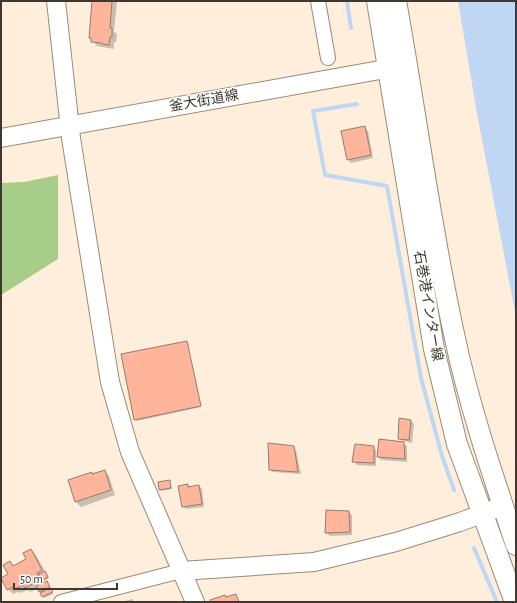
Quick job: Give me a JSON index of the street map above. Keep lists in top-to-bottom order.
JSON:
{
  "streets": {
    "main road": ["石巻港インター線"],
    "street": ["釜大街道線"]
  },
  "crossings": [
    ["釜大街道線", "石巻港インター線"]
  ],
  "scale_bar": "50 m"
}
